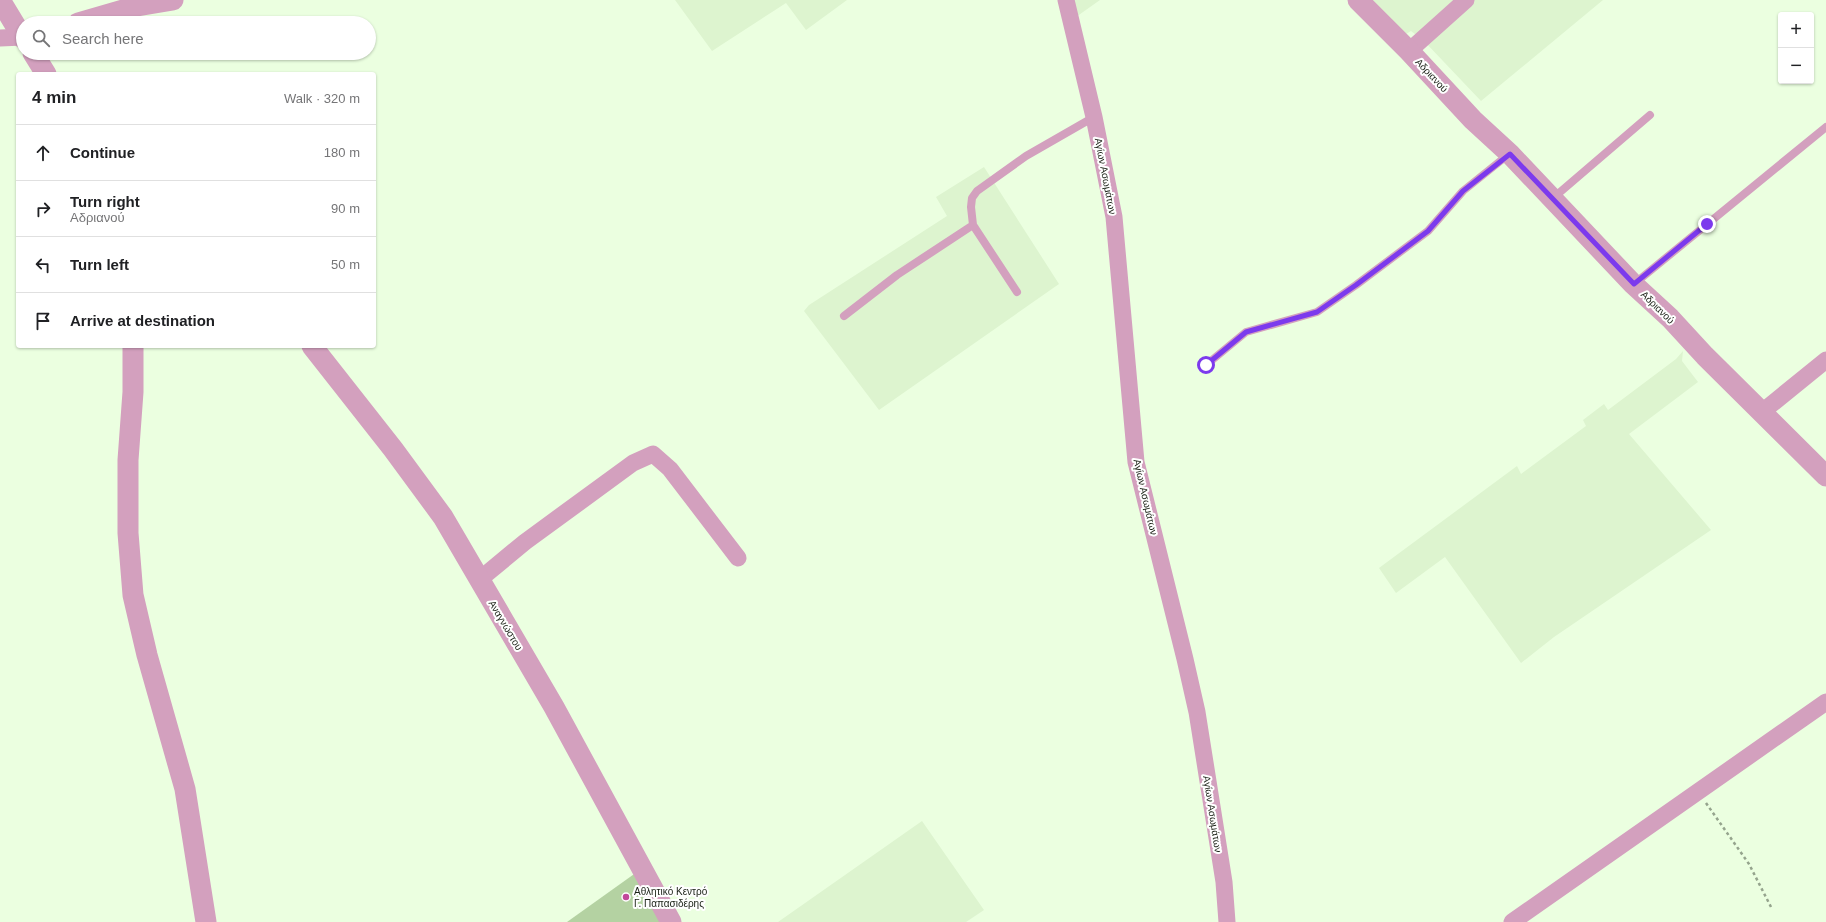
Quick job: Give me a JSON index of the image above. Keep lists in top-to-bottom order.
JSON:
{
  "streets": {
    "street": ["Αδριανού", "Αγίων Ασωμάτων", "Αναγνώστου"]
  },
  "places": ["Αθλητικό Κεντρό Γ. Παπασιδέρης"],
  "page": {
    "map_buttons": ["+", "−"],
    "search": "Search here",
    "heading": ["4 min", "Walk · 320 m"],
    "list": [
      ["Continue", "180 m"],
      ["Turn right", "Αδριανού", "90 m"],
      ["Turn left", "50 m"],
      "Arrive at destination"
    ]
  }
}
